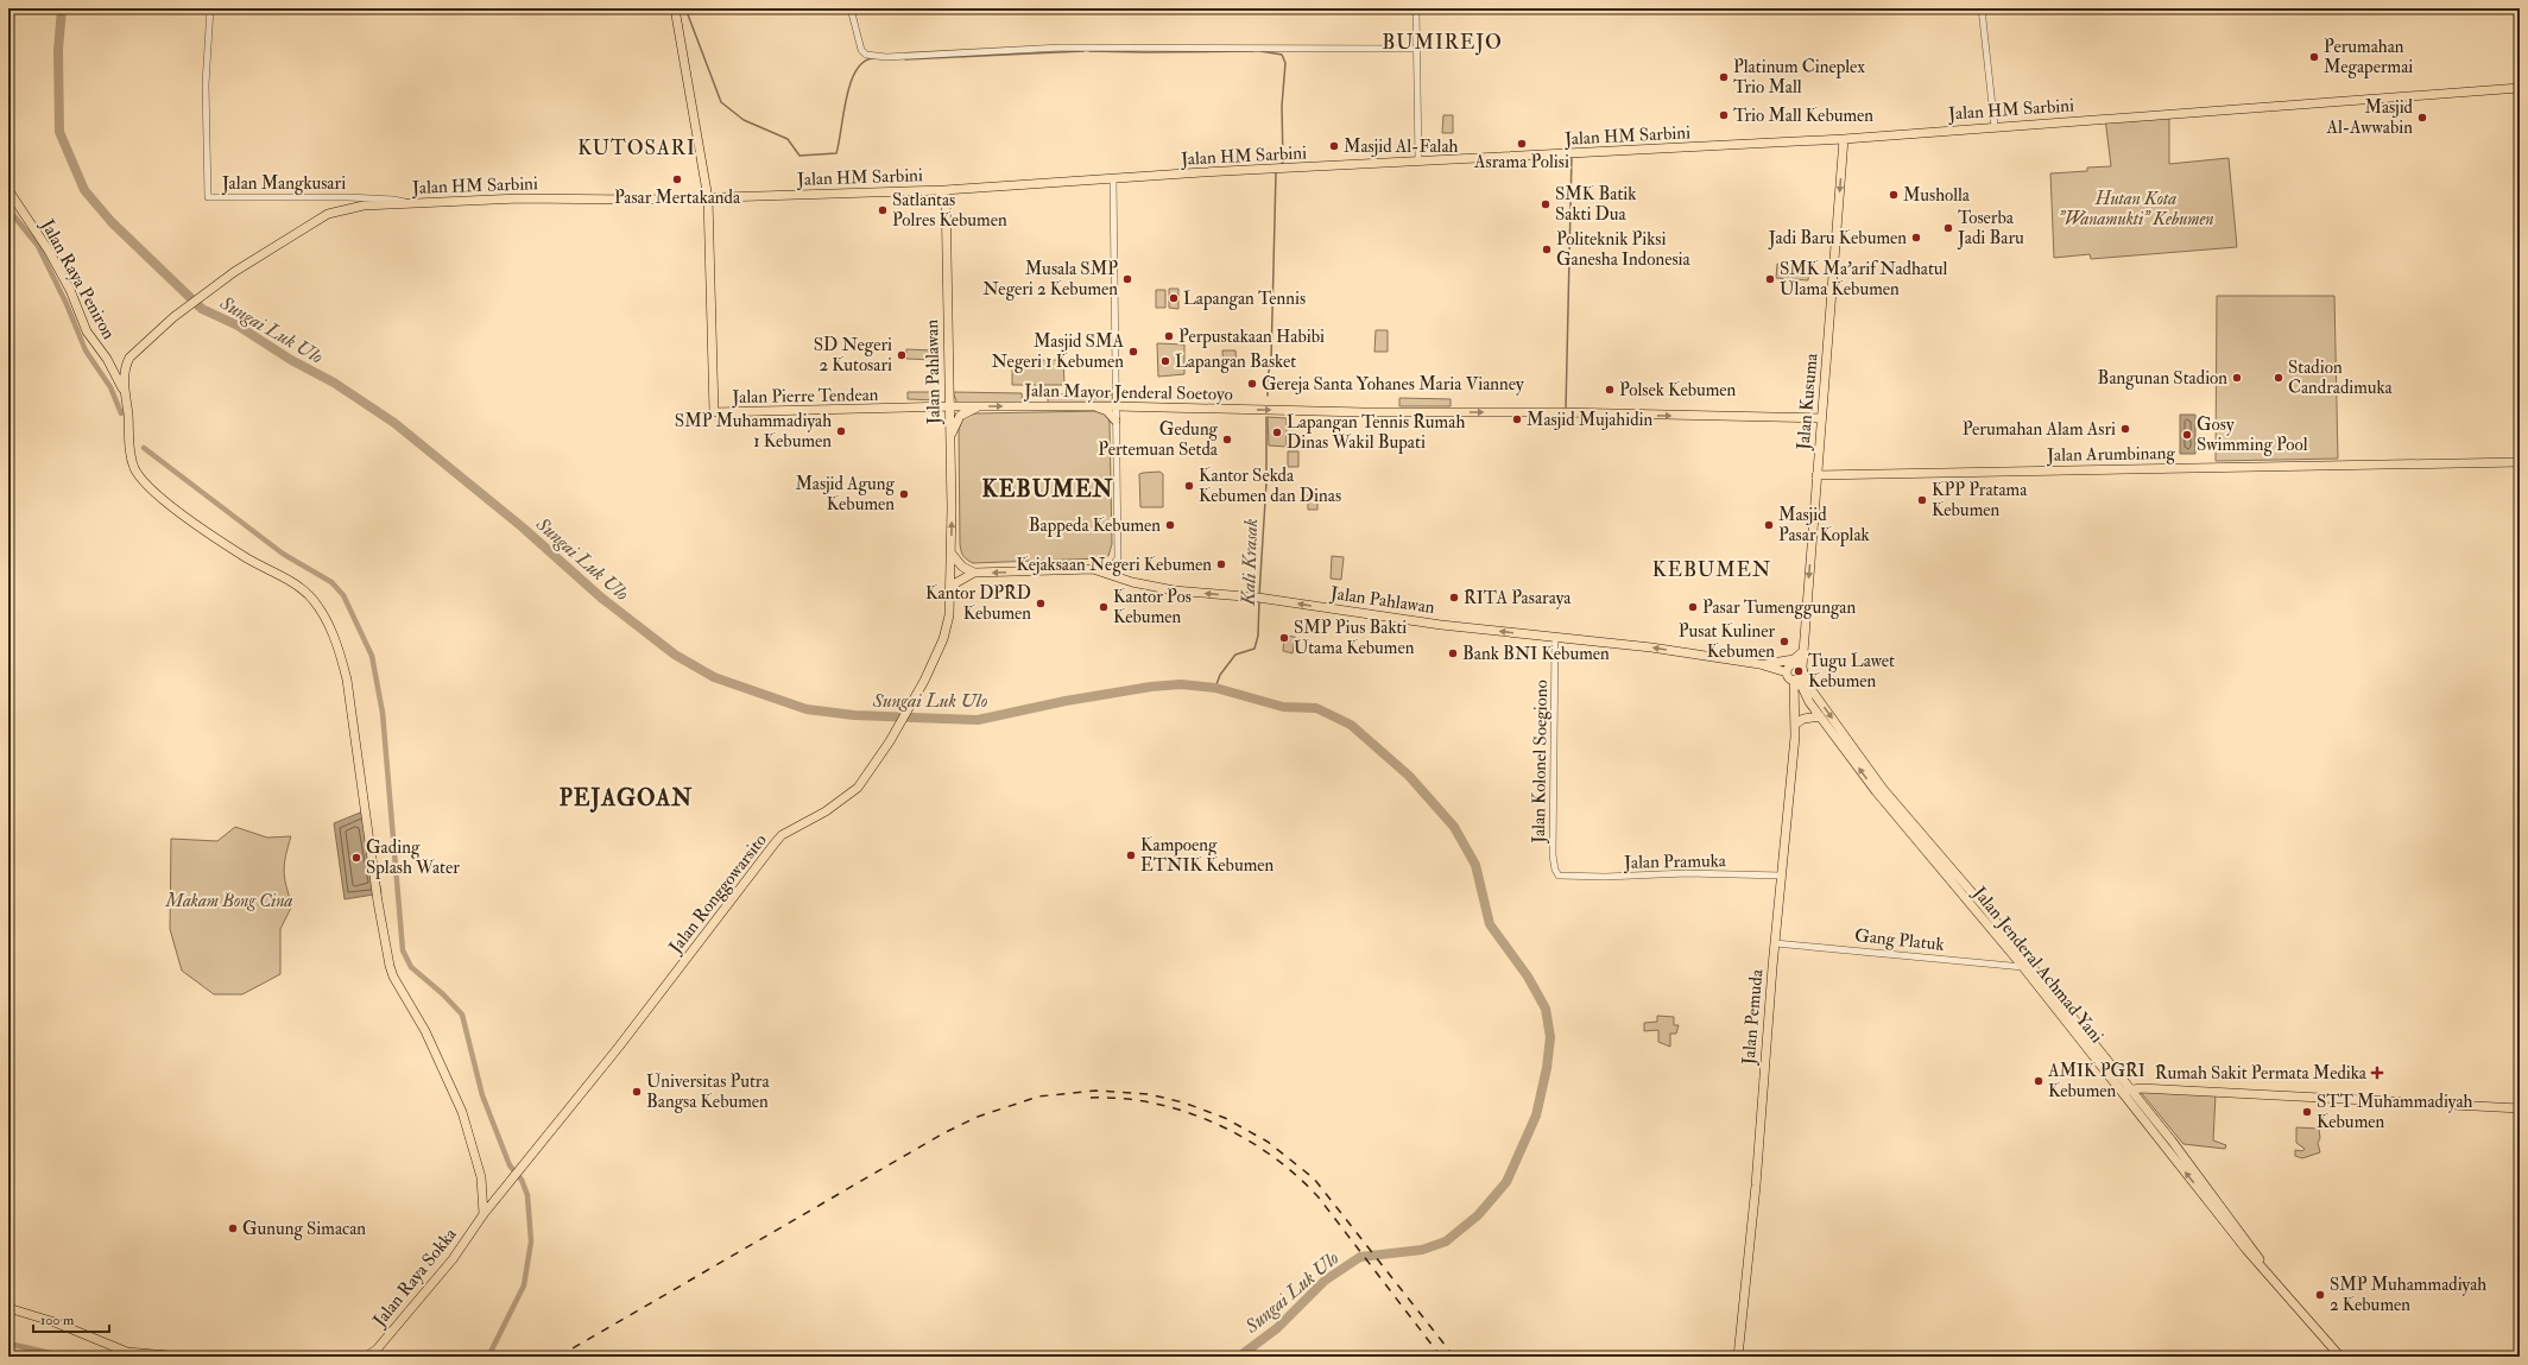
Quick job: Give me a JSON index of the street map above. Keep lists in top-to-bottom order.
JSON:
{
  "streets": {
    "main road": [
      "Jalan HM Sarbini",
      "Jalan Raya Peniron",
      "Jalan Pahlawan",
      "Jalan Mayor Jenderal Soetoyo",
      "Jalan Pierre Tendean",
      "Jalan Kusuma",
      "Jalan Arumbinang",
      "Jalan Ronggowarsito",
      "Jalan Jenderal Achmad Yani",
      "Jalan Pemuda",
      "Jalan Raya Sokka"
    ],
    "street": [
      "Jalan Mangkusari",
      "Jalan Kolonel Soegiono",
      "Jalan Pramuka",
      "Gang Platuk"
    ]
  },
  "crossings": [
    ["Jalan HM Sarbini", "Jalan Mangkusari"],
    ["Jalan HM Sarbini", "Jalan Raya Peniron"],
    ["Jalan HM Sarbini", "Jalan Pahlawan"],
    ["Jalan HM Sarbini", "Jalan Pierre Tendean"],
    ["Jalan HM Sarbini", "Jalan Kusuma"],
    ["Jalan Pahlawan", "Jalan Mayor Jenderal Soetoyo"],
    ["Jalan Pahlawan", "Jalan Pierre Tendean"],
    ["Jalan Pahlawan", "Jalan Kolonel Soegiono"],
    ["Jalan Pahlawan", "Jalan Ronggowarsito"],
    ["Jalan Mayor Jenderal Soetoyo", "Jalan Pierre Tendean"],
    ["Jalan Mayor Jenderal Soetoyo", "Jalan Kusuma"],
    ["Jalan Kusuma", "Jalan Arumbinang"],
    ["Jalan Kusuma", "Jalan Jenderal Achmad Yani"],
    ["Jalan Kusuma", "Jalan Pemuda"],
    ["Jalan Kolonel Soegiono", "Jalan Pramuka"],
    ["Jalan Pramuka", "Jalan Pemuda"],
    ["Jalan Ronggowarsito", "Jalan Raya Sokka"],
    ["Gang Platuk", "Jalan Jenderal Achmad Yani"],
    ["Gang Platuk", "Jalan Pemuda"],
    ["Jalan Jenderal Achmad Yani", "Jalan Pemuda"]
  ],
  "one_way": ["Jalan Pahlawan", "Jalan Mayor Jenderal Soetoyo", "Jalan Kusuma"],
  "districts": [
    "BUMIREJO",
    "KUTOSARI",
    "KEBUMEN",
    "KEBUMEN",
    "PEJAGOAN"
  ],
  "water": ["Sungai Luk Ulo", "Kali Krasak"],
  "parks": ["Hutan Kota \"Wanamukti\" Kebumen", "Makam Bong Cina"],
  "places": {
    "other": [
      "Perumahan Megapermai",
      "Platinum Cineplex Trio Mall",
      "Trio Mall Kebumen",
      "Masjid Al-Awwabin",
      "Asrama Polisi",
      "Masjid Al-Falah",
      "Pasar Mertakanda",
      "Musholla",
      "SMK Batik Sakti Dua",
      "Satlantas Polres Kebumen",
      "Toserba Jadi Baru",
      "Jadi Baru Kebumen",
      "Politeknik Piksi Ganesha Indonesia",
      "Musala SMP Negeri 2 Kebumen",
      "SMK Ma'arif Nadhatul Ulama Kebumen",
      "Lapangan Tennis",
      "Perpustakaan Habibi",
      "Masjid SMA Negeri 1 Kebumen",
      "SD Negeri 2 Kutosari",
      "Lapangan Basket",
      "Bangunan Stadion",
      "Stadion Candradimuka",
      "Gereja Santa Yohanes Maria Vianney",
      "Polsek Kebumen",
      "Masjid Mujahidin",
      "Perumahan Alam Asri",
      "SMP Muhammadiyah 1 Kebumen",
      "Lapangan Tennis Rumah Dinas Wakil Bupati",
      "Gosy Swimming Pool",
      "Gedung Pertemuan Setda",
      "Kantor Sekda Kebumen dan Dinas",
      "Masjid Agung Kebumen",
      "KPP Pratama Kebumen",
      "Bappeda Kebumen",
      "Masjid Pasar Koplak",
      "Kejaksaan Negeri Kebumen",
      "RITA Pasaraya",
      "Kantor DPRD Kebumen",
      "Kantor Pos Kebumen",
      "Pasar Tumenggungan",
      "SMP Pius Bakti Utama Kebumen",
      "Pusat Kuliner Kebumen",
      "Bank BNI Kebumen",
      "Tugu Lawet Kebumen",
      "Kampoeng ETNIK Kebumen",
      "Gading Splash Water",
      "AMIK PGRI Kebumen",
      "Universitas Putra Bangsa Kebumen",
      "STT Muhammadiyah Kebumen",
      "Gunung Simacan",
      "SMP Muhammadiyah 2 Kebumen"
    ],
    "health": ["Rumah Sakit Permata Medika"]
  },
  "scale_bar": "100 m"
}
